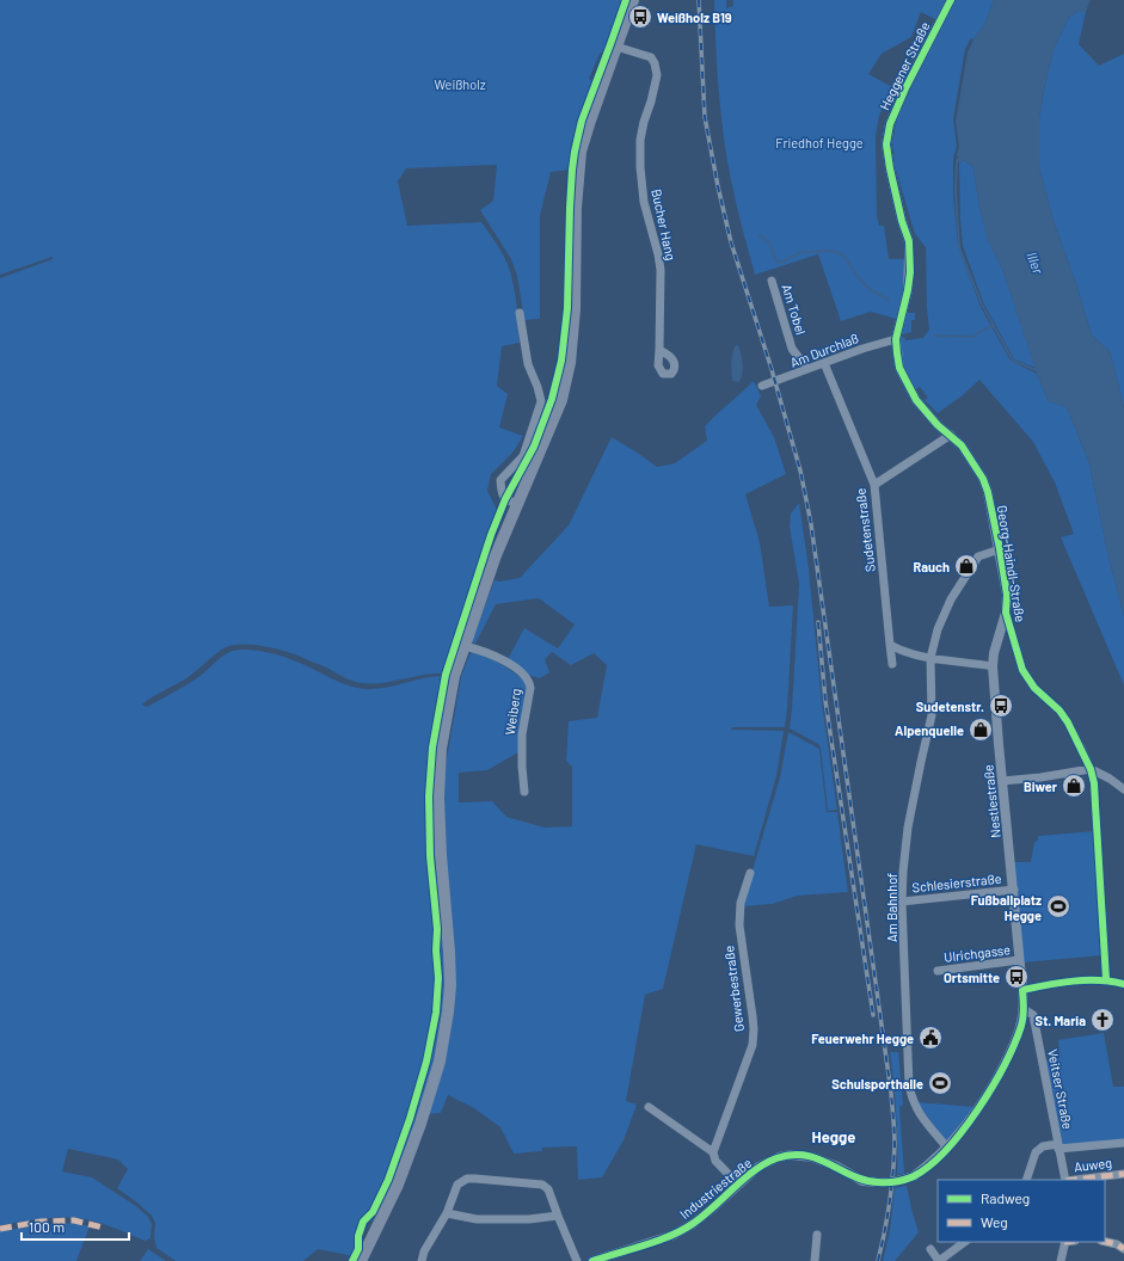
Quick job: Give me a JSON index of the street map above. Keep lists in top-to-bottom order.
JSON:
{
  "streets": {
    "street": [
      "Heggener Straße",
      "Bucher Hang",
      "Am Tobel",
      "Am Durchlaß",
      "Sudetenstraße",
      "Georg-Haindl-Straße",
      "Weiberg",
      "Nestlestraße",
      "Schlesierstraße",
      "Am Bahnhof",
      "Ulrichgasse",
      "Gewerbestraße",
      "Veitser Straße",
      "Auweg",
      "Industriestraße"
    ]
  },
  "crossings": [
    ["Heggener Straße", "Georg-Haindl-Straße"],
    ["Am Tobel", "Am Durchlaß"],
    ["Am Durchlaß", "Sudetenstraße"],
    ["Am Durchlaß", "Georg-Haindl-Straße"],
    ["Georg-Haindl-Straße", "Nestlestraße"],
    ["Georg-Haindl-Straße", "Am Bahnhof"],
    ["Nestlestraße", "Schlesierstraße"],
    ["Nestlestraße", "Ulrichgasse"],
    ["Nestlestraße", "Industriestraße"],
    ["Schlesierstraße", "Am Bahnhof"],
    ["Am Bahnhof", "Industriestraße"],
    ["Veitser Straße", "Industriestraße"]
  ],
  "districts": ["Hegge"],
  "water": ["Iller"],
  "parks": ["Weißholz", "Friedhof Hegge"],
  "places": {
    "bus stop": ["Weißholz B19", "Sudetenstr.", "Ortsmitte"],
    "shop": ["Rauch", "Alpenquelle", "Biwer"],
    "sports": ["Fußballplatz Hegge", "Schulsporthalle"],
    "church": ["St. Maria"],
    "public building": ["Feuerwehr Hegge"]
  },
  "legend": ["Radweg", "Weg"],
  "scale_bar": "100 m"
}
